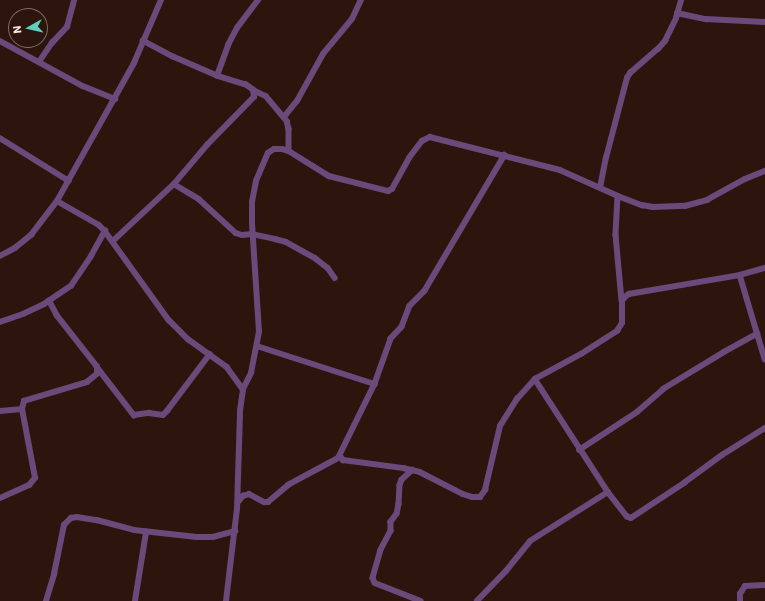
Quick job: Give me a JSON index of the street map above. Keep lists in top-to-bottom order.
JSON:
{
  "north": "left"
}
